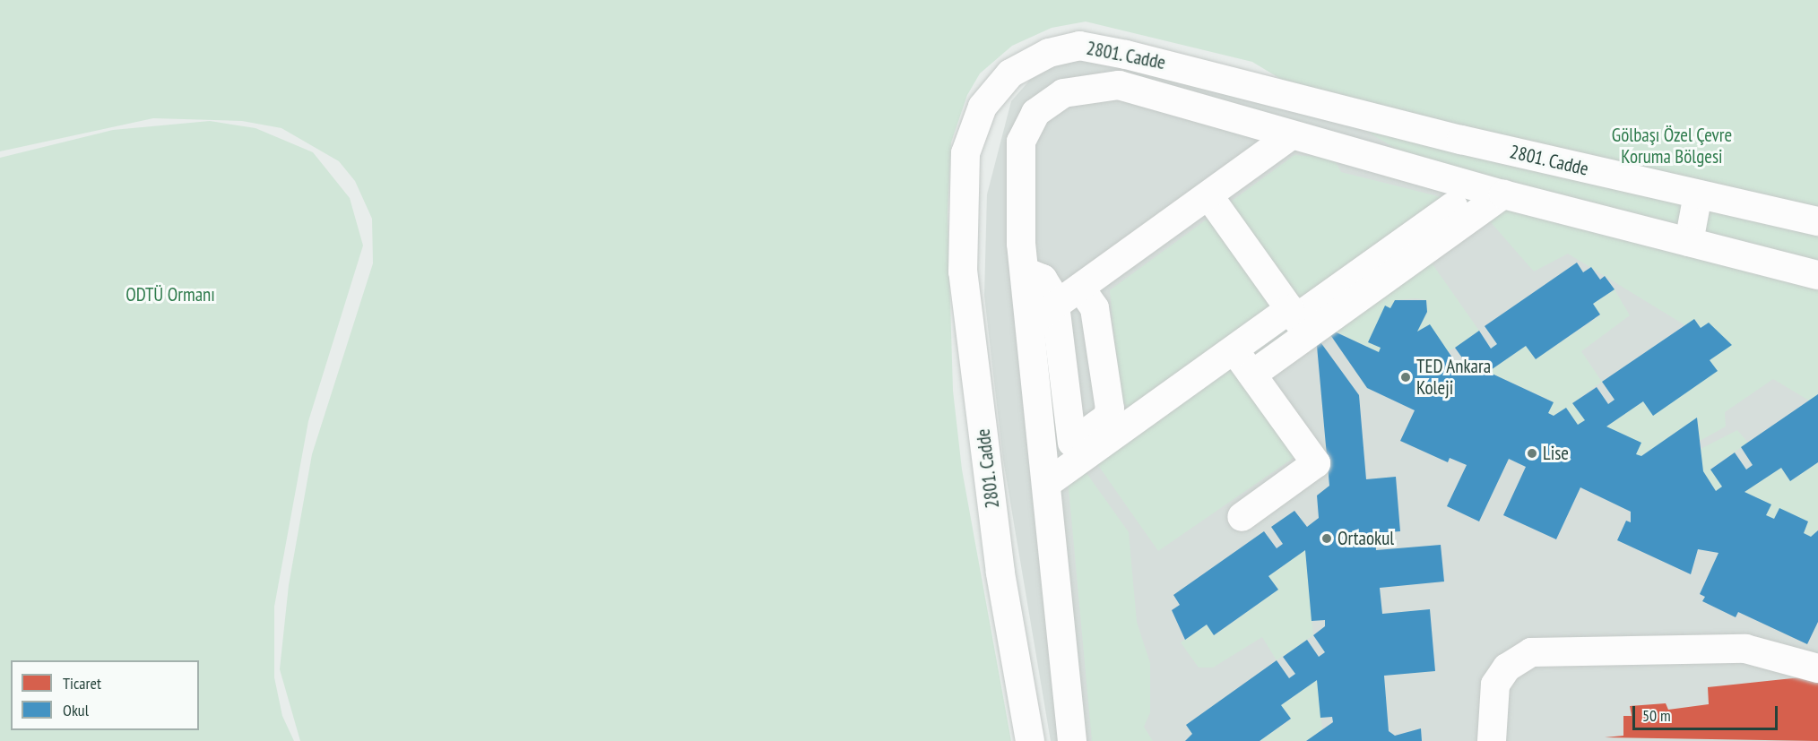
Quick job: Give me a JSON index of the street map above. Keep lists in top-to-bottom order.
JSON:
{
  "streets": {
    "street": ["2801. Cadde"]
  },
  "parks": ["Gölbaşı Özel Çevre Koruma Bölgesi", "ODTÜ Ormanı"],
  "places": ["TED Ankara Koleji", "Lise", "Ortaokul"],
  "legend": ["Ticaret", "Okul"],
  "scale_bar": "50 m"
}
